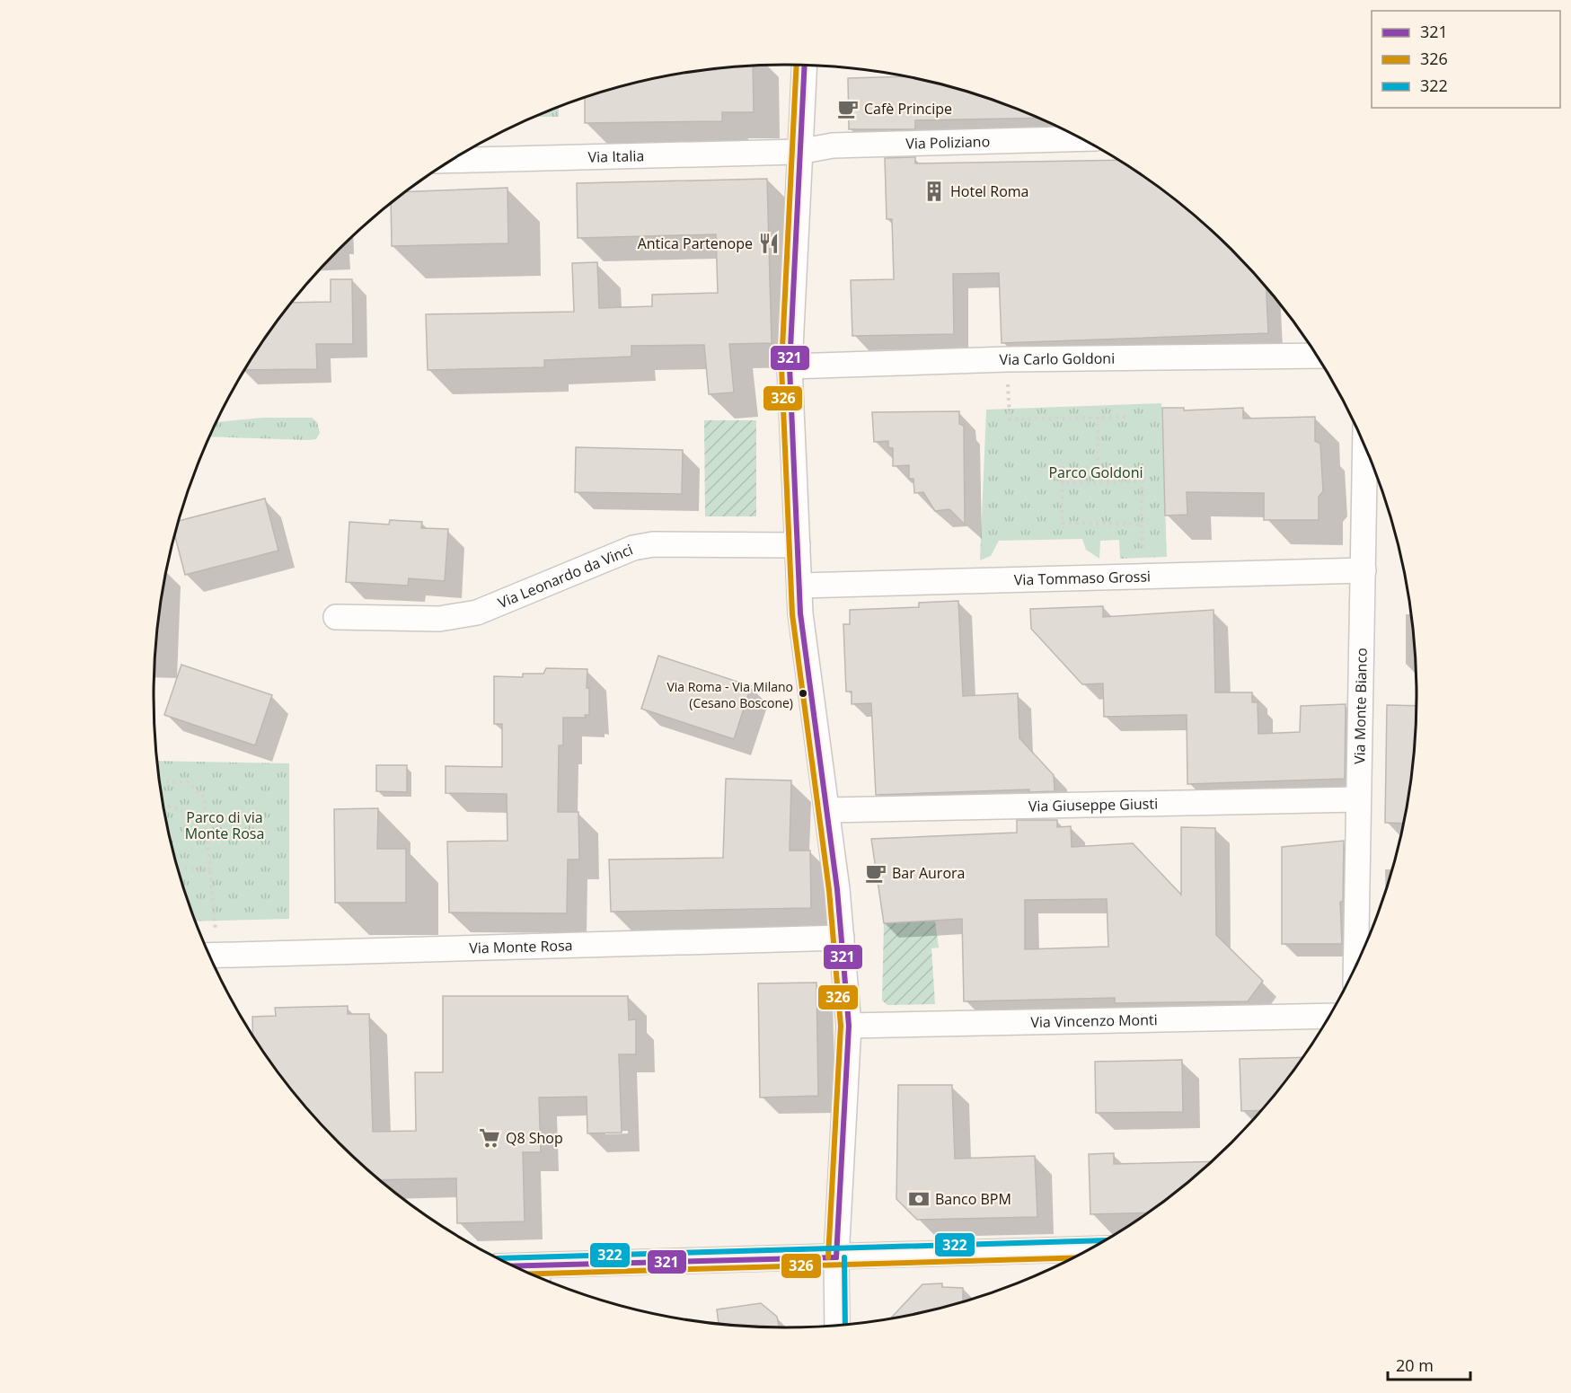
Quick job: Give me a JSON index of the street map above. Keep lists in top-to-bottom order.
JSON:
{
  "streets": {
    "street": [
      "Via Poliziano",
      "Via Italia",
      "Via Carlo Goldoni",
      "Via Leonardo da Vinci",
      "Via Tommaso Grossi",
      "Via Monte Bianco",
      "Via Giuseppe Giusti",
      "Via Monte Rosa",
      "Via Vincenzo Monti"
    ]
  },
  "crossings": [
    ["Via Poliziano", "Via Italia"],
    ["Via Tommaso Grossi", "Via Monte Bianco"],
    ["Via Monte Bianco", "Via Giuseppe Giusti"]
  ],
  "parks": ["Parco Goldoni", "Parco di via Monte Rosa"],
  "places": {
    "cafe": ["Cafè Principe", "Bar Aurora"],
    "building": ["Hotel Roma"],
    "restaurant": ["Antica Partenope"],
    "other": ["Via Roma - Via Milano (Cesano Boscone)"],
    "supermarket": ["Q8 Shop"],
    "bank": ["Banco BPM"]
  },
  "lines": ["transit line 326", "transit line 321", "transit line 322"],
  "legend": ["321", "326", "322"],
  "scale_bar": "20 m"
}
